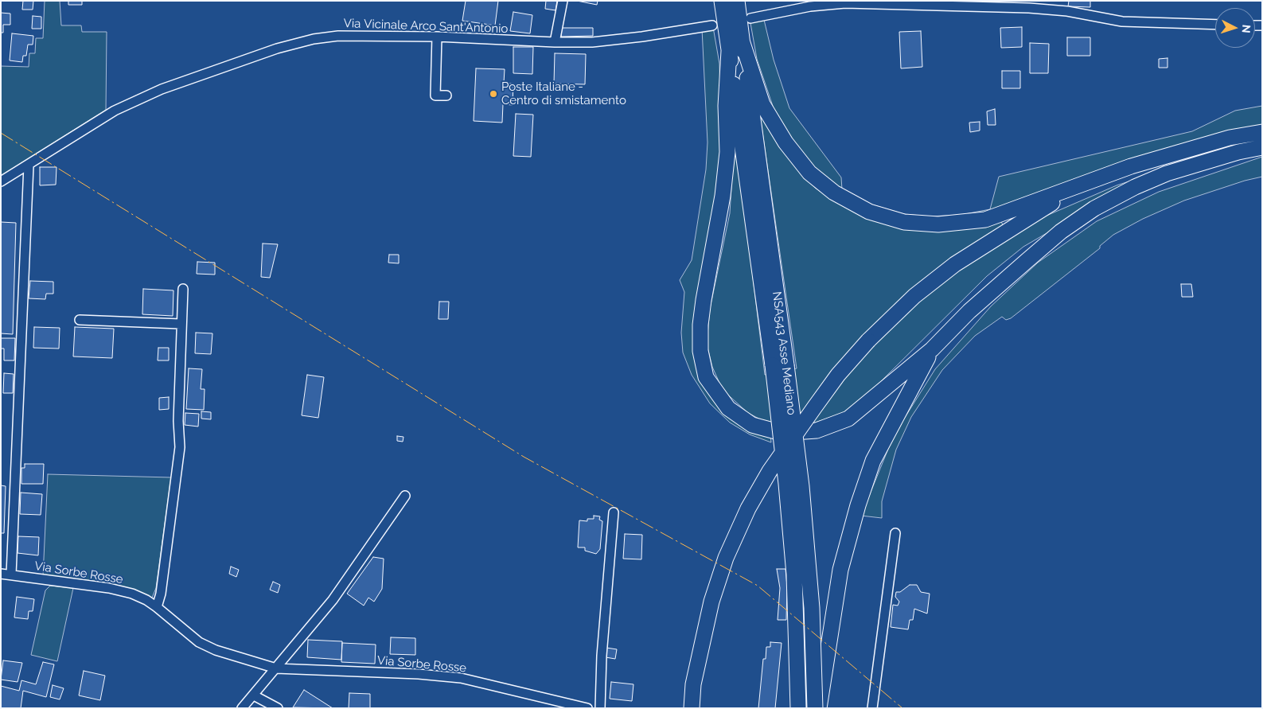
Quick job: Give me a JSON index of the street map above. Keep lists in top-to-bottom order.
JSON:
{
  "streets": {
    "highway": ["NSA543 Asse Mediano"],
    "street": ["Via Vicinale Arco Sant'Antonio", "Via Sorbe Rosse"]
  },
  "places": ["Poste Italiane - Centro di smistamento"],
  "north": "right"
}
